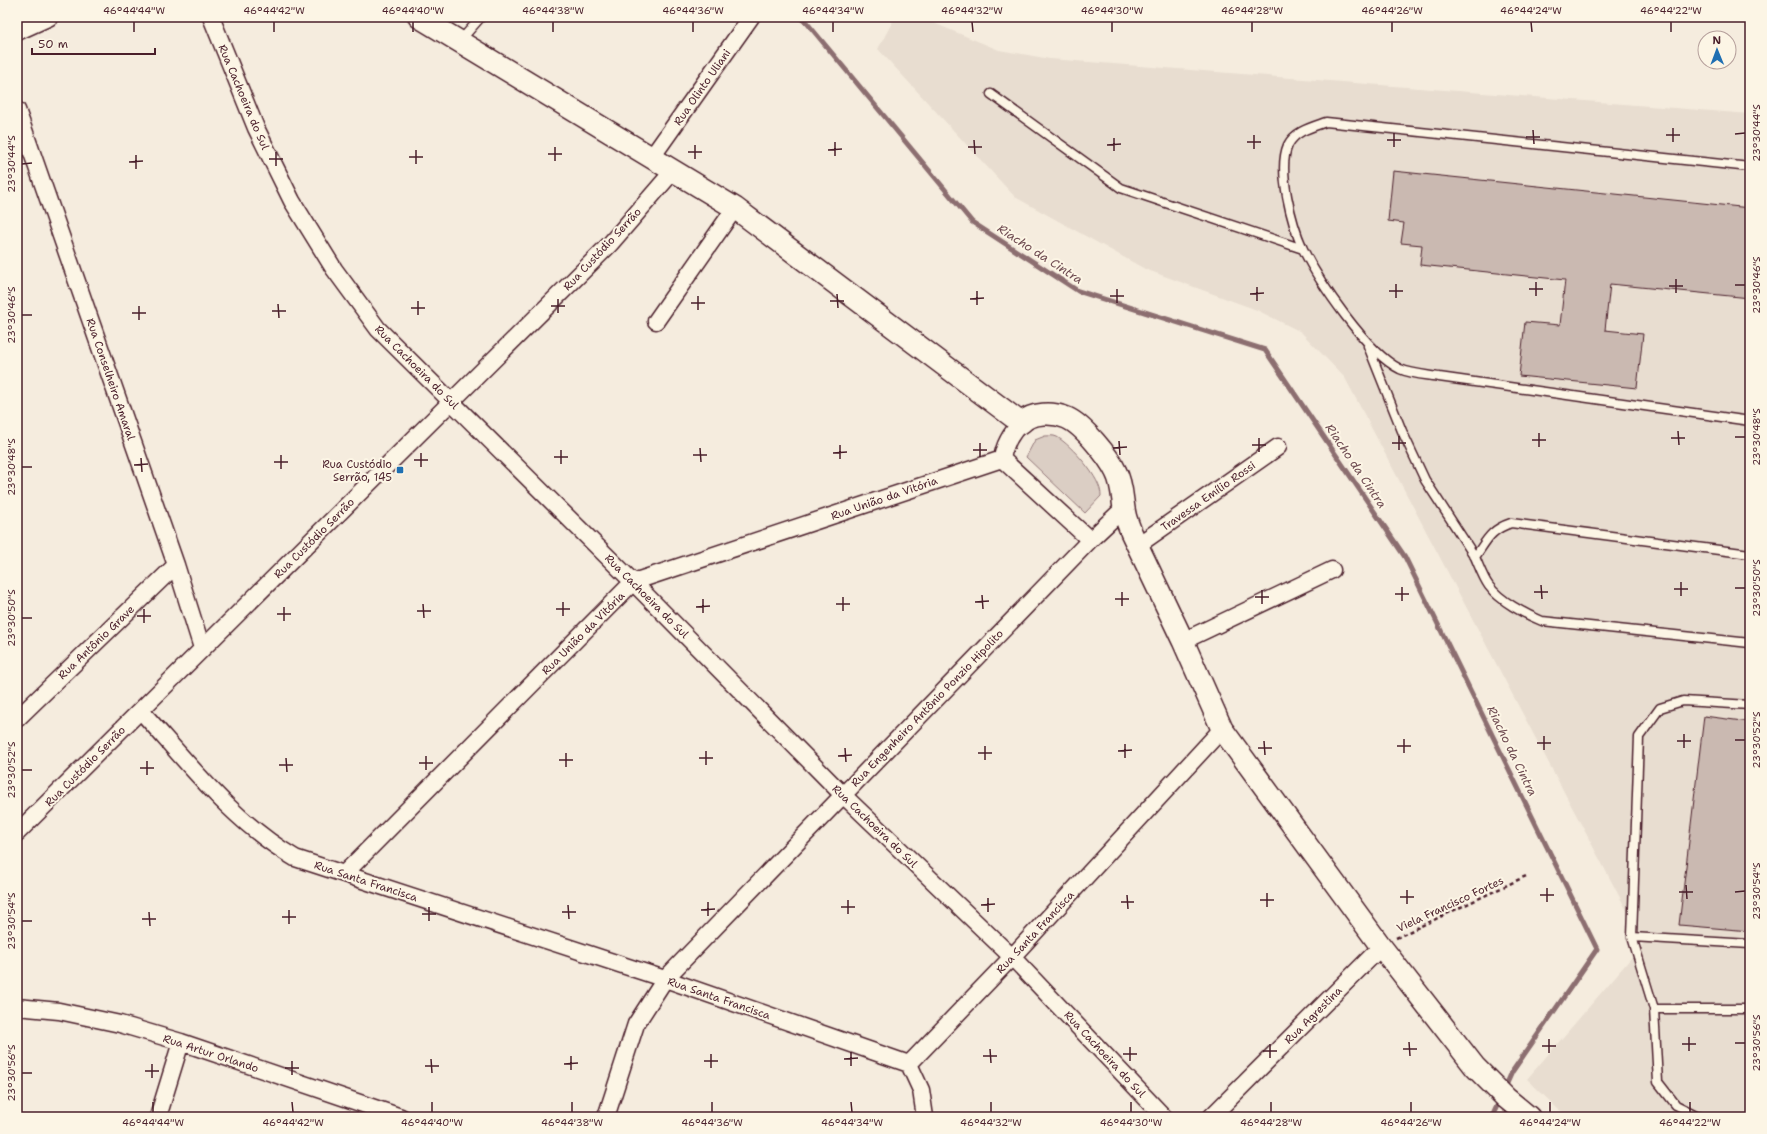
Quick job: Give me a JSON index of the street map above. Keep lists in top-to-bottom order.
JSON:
{
  "streets": {
    "street": [
      "Rua Olinto Uliani",
      "Rua Cachoeira do Sul",
      "Rua Custódio Serrão",
      "Rua Conselheiro Amaral",
      "Travessa Emílio Rossi",
      "Rua União da Vitória",
      "Rua Antônio Grave",
      "Rua Engenheiro Antônio Ponzio Hipolito",
      "Rua Santa Francisca",
      "Rua Agrestina",
      "Rua Artur Orlando"
    ],
    "path": ["Viela Francisco Fortes"]
  },
  "crossings": [
    ["Rua Cachoeira do Sul", "Rua Custódio Serrão"],
    ["Rua Cachoeira do Sul", "Rua União da Vitória"],
    ["Rua Cachoeira do Sul", "Rua Engenheiro Antônio Ponzio Hipolito"],
    ["Rua Cachoeira do Sul", "Rua Santa Francisca"],
    ["Rua Custódio Serrão", "Rua Conselheiro Amaral"],
    ["Rua Custódio Serrão", "Rua Santa Francisca"],
    ["Rua Conselheiro Amaral", "Rua Antônio Grave"],
    ["Rua União da Vitória", "Rua Santa Francisca"],
    ["Rua Engenheiro Antônio Ponzio Hipolito", "Rua Santa Francisca"],
    ["Viela Francisco Fortes", "Rua Agrestina"]
  ],
  "water": ["Riacho da Cintra"],
  "places": {
    "transit": ["Rua Custódio Serrão, 145"]
  },
  "scale_bar": "50 m",
  "north": "top",
  "coordinates": [
    "46°44'44\"W",
    "46°44'42\"W",
    "46°44'40\"W",
    "46°44'38\"W",
    "46°44'36\"W",
    "46°44'34\"W",
    "46°44'32\"W",
    "46°44'30\"W",
    "46°44'28\"W",
    "46°44'26\"W",
    "46°44'24\"W",
    "46°44'22\"W",
    "23°30'44\"S",
    "23°30'46\"S",
    "23°30'48\"S",
    "23°30'50\"S",
    "23°30'52\"S",
    "23°30'54\"S",
    "23°30'56\"S"
  ]
}
